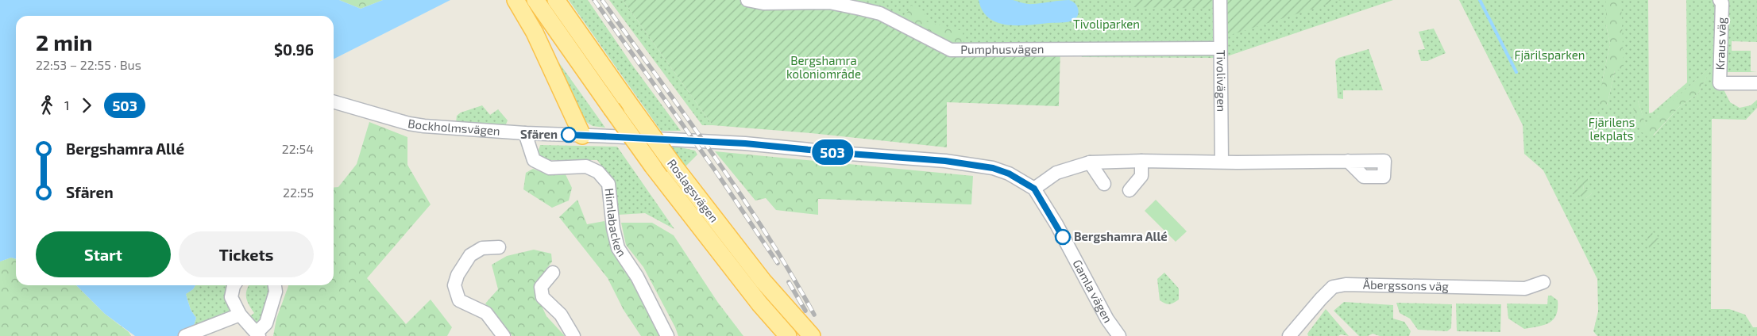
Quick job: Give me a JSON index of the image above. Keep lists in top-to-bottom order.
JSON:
{
  "streets": {
    "main road": ["Roslagsvägen"],
    "street": [
      "Kraus väg",
      "Pumphusvägen",
      "Tivolivägen",
      "Bockholmsvägen",
      "Himlabacken",
      "Åbergssons väg",
      "Gamla vägen"
    ]
  },
  "crossings": [
    ["Pumphusvägen", "Tivolivägen"],
    ["Bockholmsvägen", "Himlabacken"],
    ["Bockholmsvägen", "Gamla vägen"]
  ],
  "parks": [
    "Tivoliparken",
    "Fjärilsparken",
    "Bergshamra koloniområde",
    "Fjärilens lekplats"
  ],
  "places": ["Sfären", "Bergshamra Allé"],
  "lines": ["bus line 503"],
  "page": {
    "on_map": "503",
    "heading": ["2 min", "22:53 – 22:55 · Bus", "$0.96"],
    "legs": ["1", "503"],
    "list": [
      {
        "name": "Bergshamra Allé",
        "value": "22:54"
      },
      {
        "name": "Sfären",
        "value": "22:55"
      }
    ],
    "buttons": ["Start", "Tickets"]
  }
}
